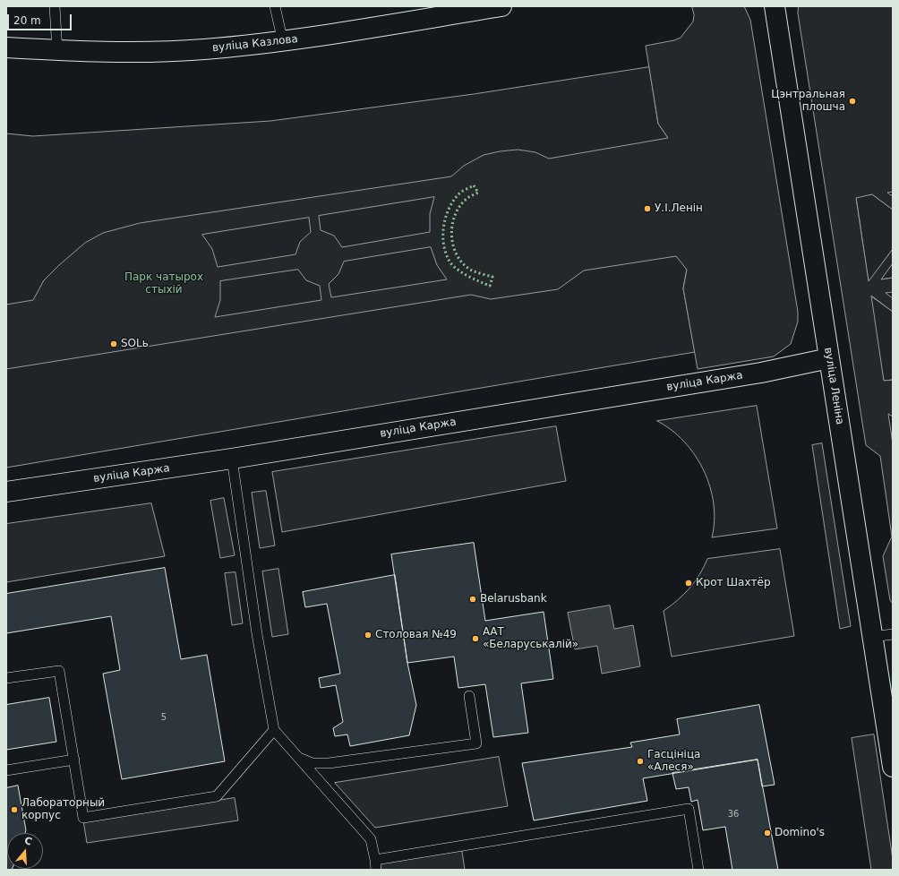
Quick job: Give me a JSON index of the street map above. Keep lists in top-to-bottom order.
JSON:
{
  "streets": {
    "main road": ["вуліца Казлова", "вуліца Каржа", "вуліца Леніна"]
  },
  "crossings": [
    ["вуліца Каржа", "вуліца Леніна"]
  ],
  "parks": ["Парк чатырох стыхій"],
  "places": [
    "Цэнтральная плошча",
    "У.І.Ленін",
    "SOLь",
    "Крот Шахтёр",
    "Belarusbank",
    "Столовая №49",
    "ААТ «Беларуськалій»",
    "Гасцініца «Алеся»",
    "Лабораторный корпус",
    "Domino's"
  ],
  "house_numbers": ["5", "36"],
  "scale_bar": "20 m",
  "north": "top"
}
